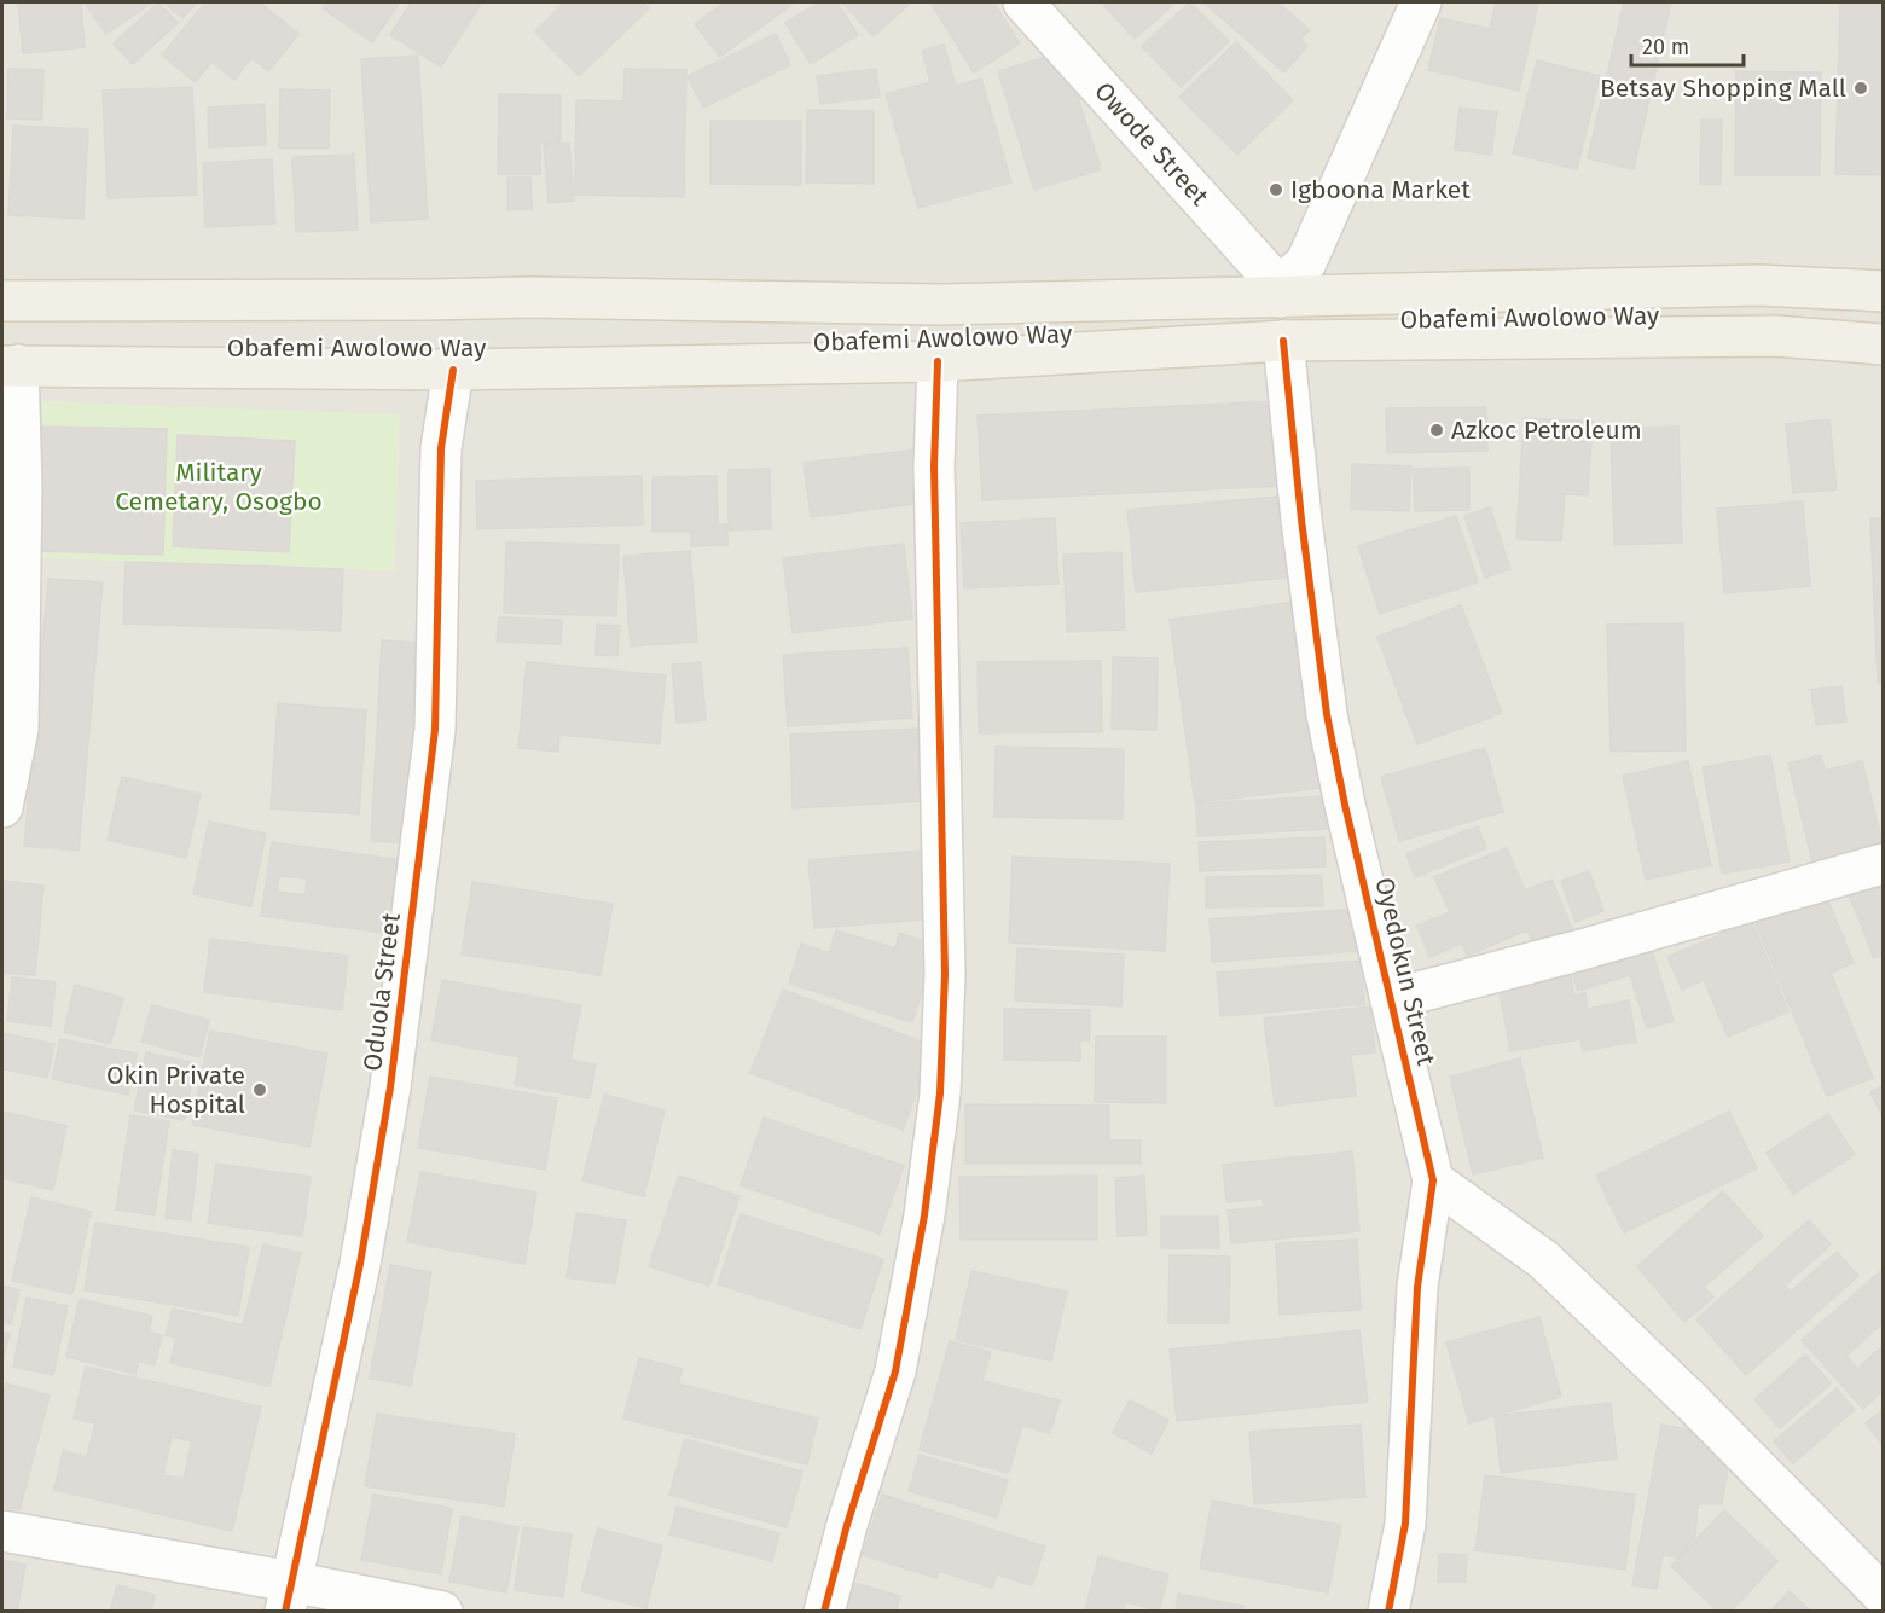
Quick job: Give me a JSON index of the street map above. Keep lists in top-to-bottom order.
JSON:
{
  "streets": {
    "main road": ["Obafemi Awolowo Way"],
    "street": ["Owode Street", "Oyedokun Street", "Oduola Street"]
  },
  "crossings": [
    ["Owode Street", "Obafemi Awolowo Way"],
    ["Obafemi Awolowo Way", "Oyedokun Street"],
    ["Obafemi Awolowo Way", "Oduola Street"]
  ],
  "parks": ["Military Cemetary, Osogbo"],
  "places": [
    "Betsay Shopping Mall",
    "Igboona Market",
    "Azkoc Petroleum",
    "Okin Private Hospital"
  ],
  "scale_bar": "20 m"
}
